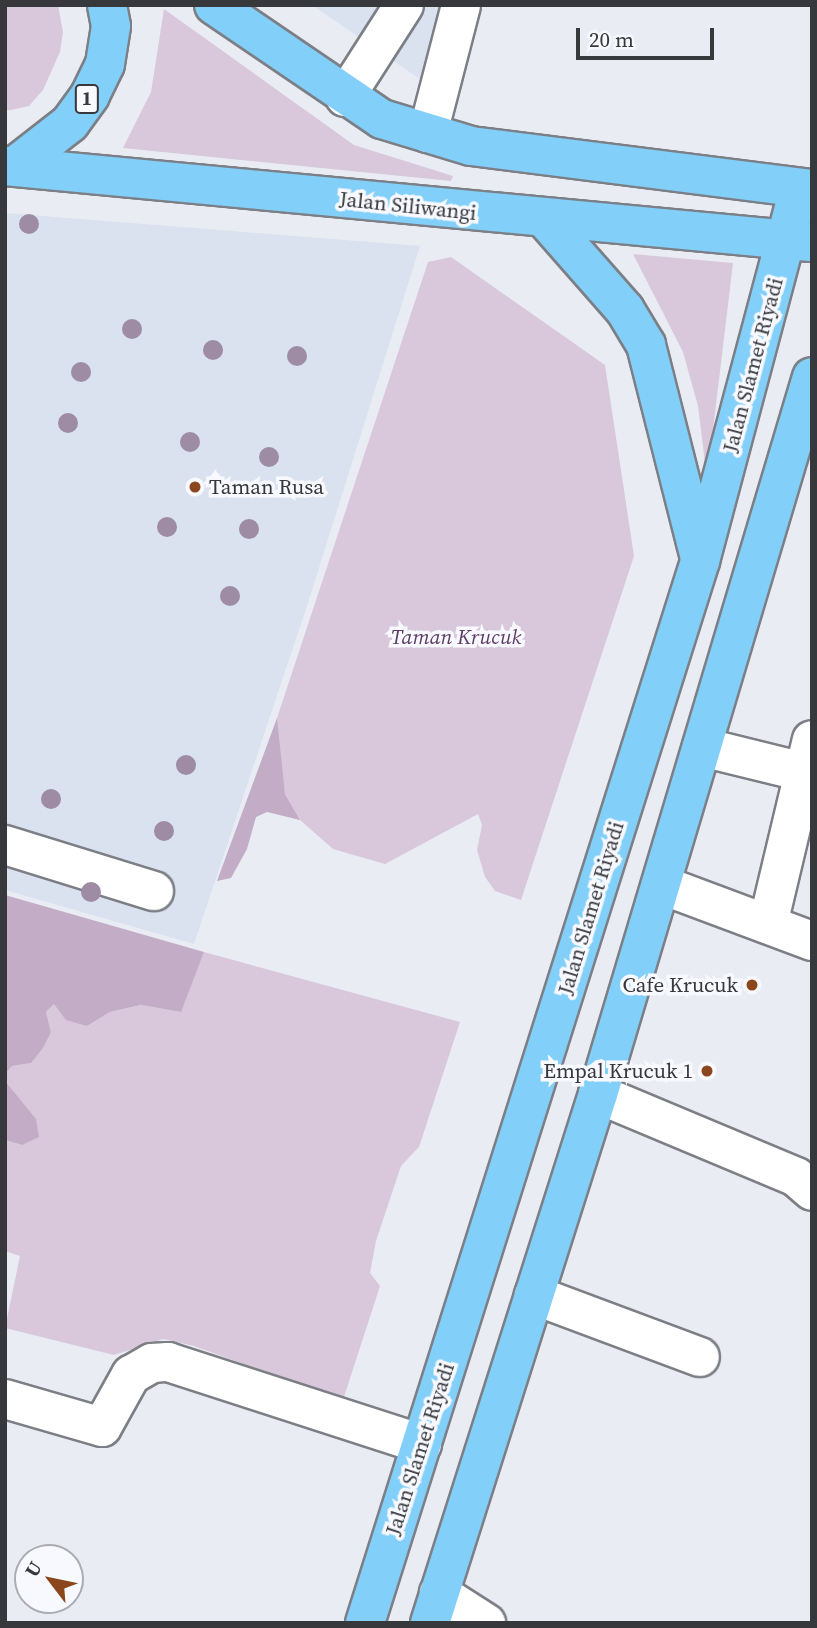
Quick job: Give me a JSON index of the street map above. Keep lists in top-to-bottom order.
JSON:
{
  "streets": {
    "highway": ["1", "Jalan Siliwangi", "Jalan Slamet Riyadi"]
  },
  "crossings": [
    ["1", "Jalan Siliwangi"],
    ["Jalan Siliwangi", "Jalan Slamet Riyadi"]
  ],
  "parks": ["Taman Krucuk"],
  "places": ["Taman Rusa", "Cafe Krucuk", "Empal Krucuk 1"],
  "scale_bar": "20 m",
  "north": "top left"
}
